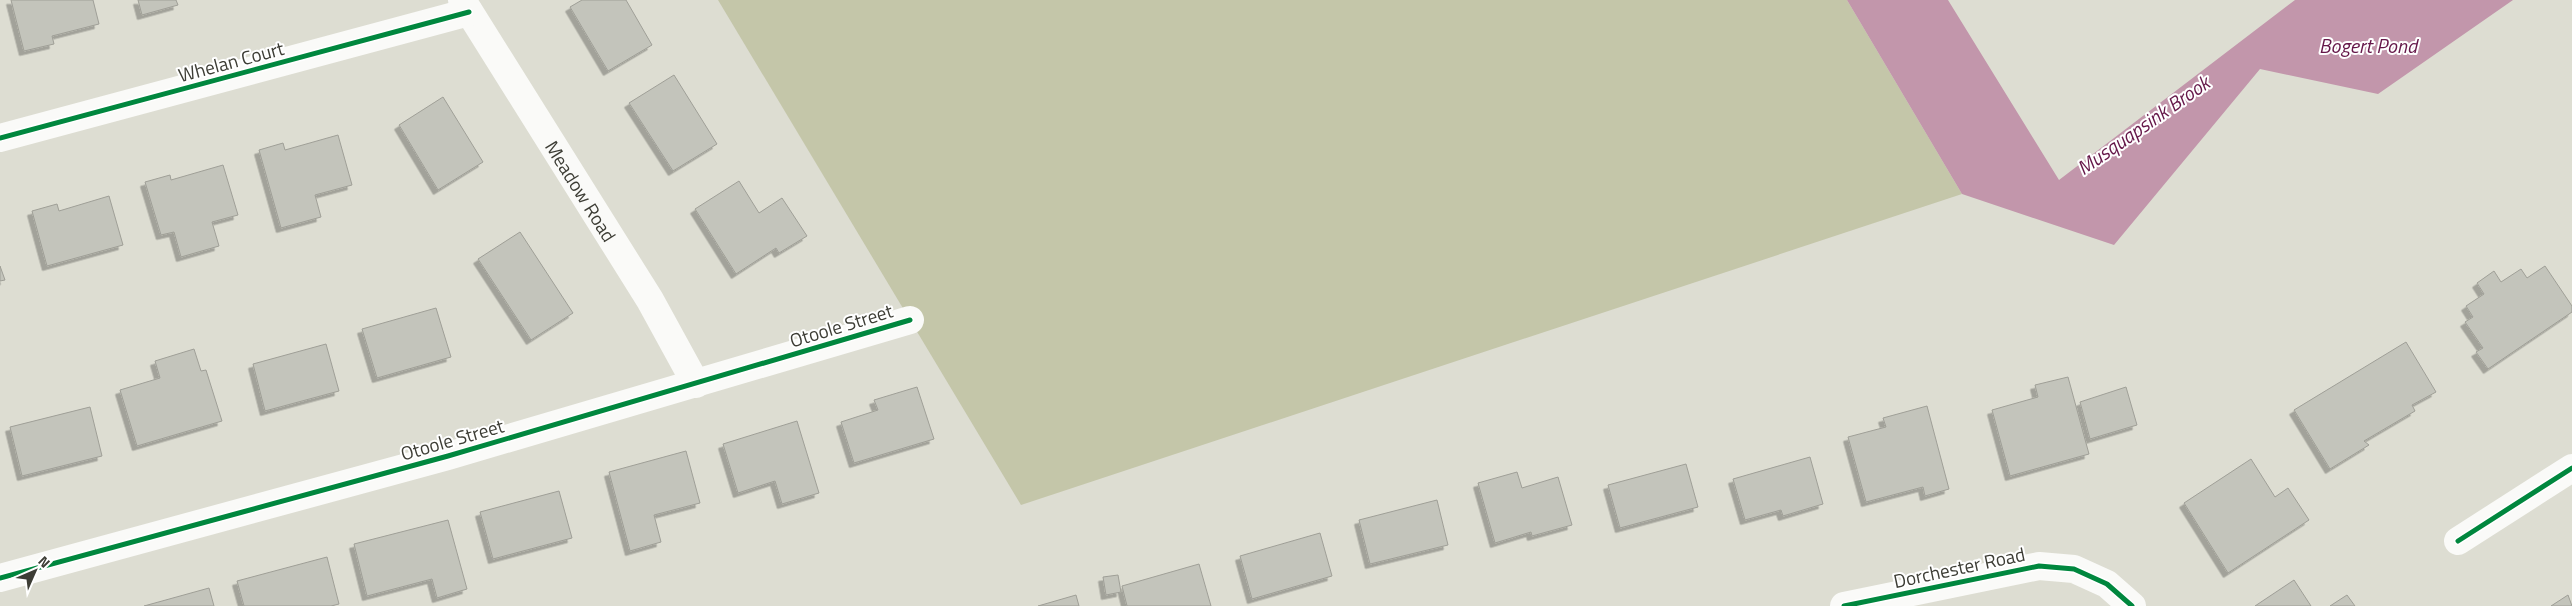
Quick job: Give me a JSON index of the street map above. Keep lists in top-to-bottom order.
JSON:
{
  "streets": {
    "street": [
      "Whelan Court",
      "Meadow Road",
      "Otoole Street",
      "Dorchester Road"
    ]
  },
  "crossings": [
    ["Whelan Court", "Meadow Road"],
    ["Meadow Road", "Otoole Street"]
  ],
  "water": ["Bogert Pond", "Musquapsink Brook"],
  "north": "top right"
}
